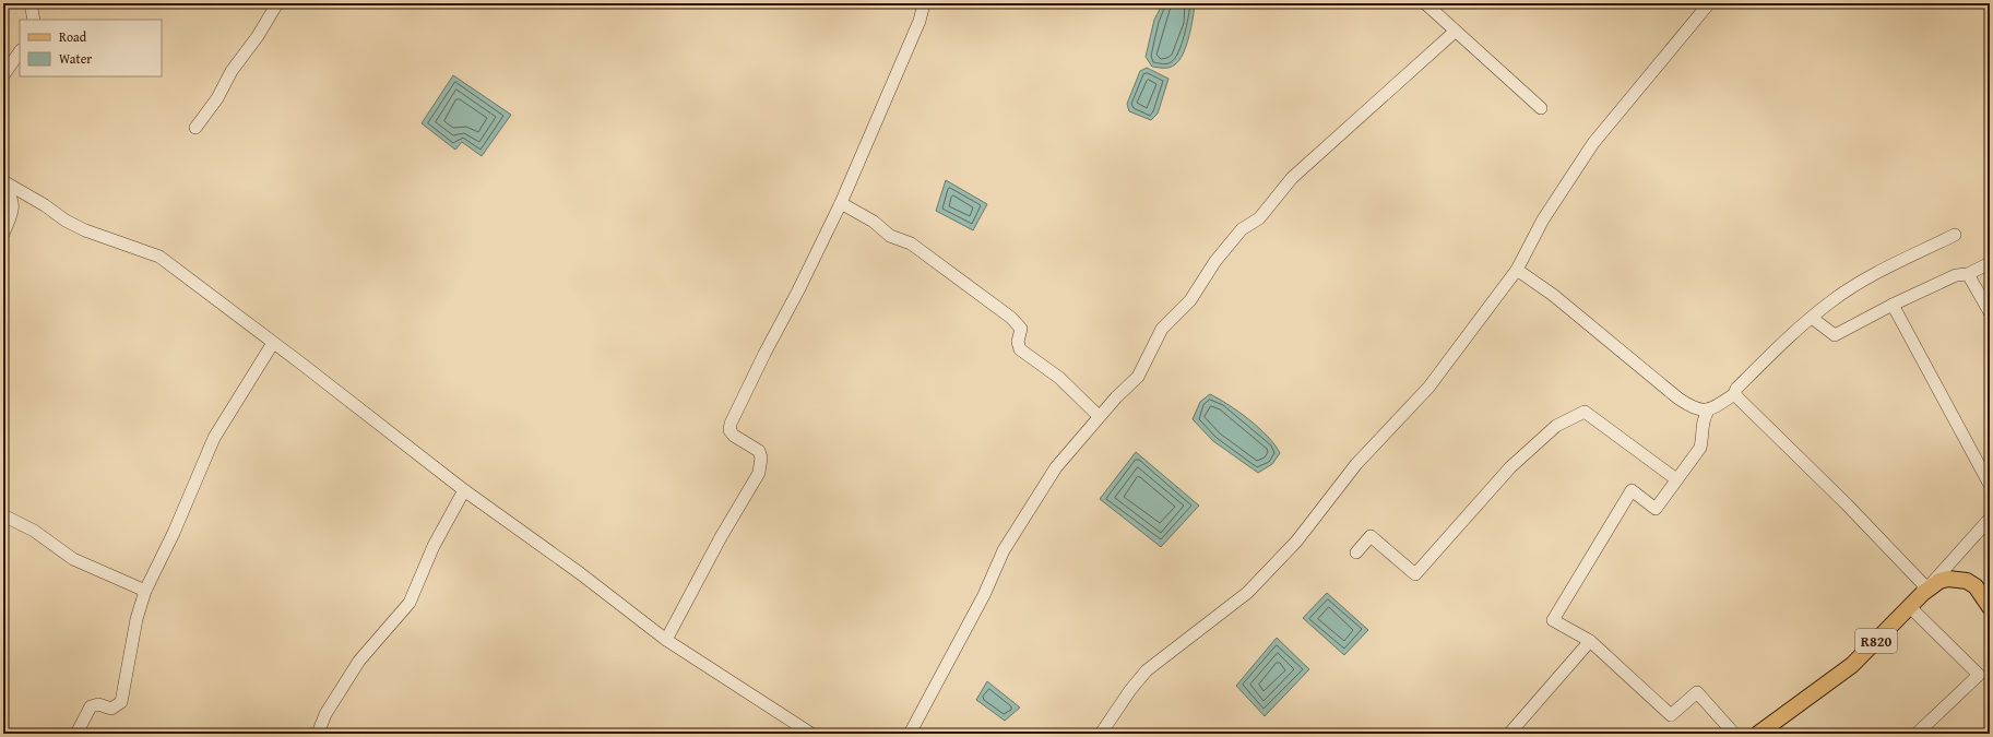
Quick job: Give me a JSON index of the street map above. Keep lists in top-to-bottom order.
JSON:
{
  "streets": {
    "main road": ["R820"]
  },
  "legend": ["Road", "Water"]
}
